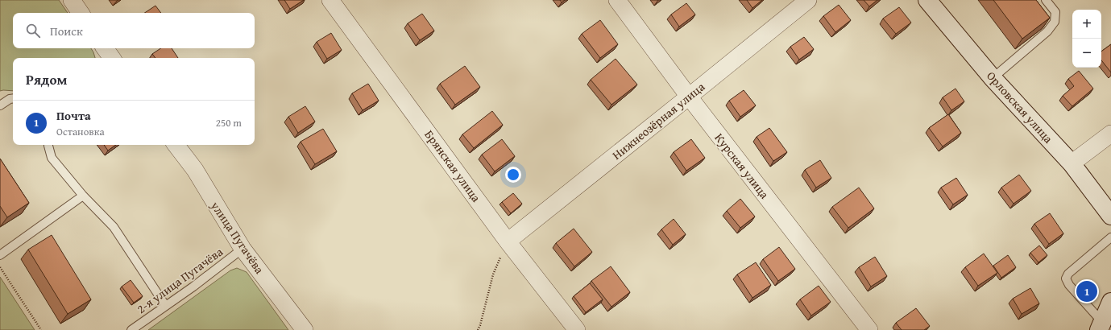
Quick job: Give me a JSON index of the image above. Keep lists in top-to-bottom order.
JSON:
{
  "streets": {
    "main road": ["Орловская улица"],
    "street": [
      "Нижнеозёрная улица",
      "Брянская улица",
      "Курская улица",
      "улица Пугачёва"
    ],
    "lane": ["2-я улица Пугачёва"]
  },
  "crossings": [
    ["Нижнеозёрная улица", "Брянская улица"],
    ["Нижнеозёрная улица", "Курская улица"],
    ["улица Пугачёва", "2-я улица Пугачёва"]
  ],
  "page": {
    "map_buttons": ["+", "−"],
    "search": "Поиск",
    "heading": "Рядом",
    "list": [
      {
        "mark": "1",
        "name": "Почта",
        "note": "Остановка",
        "value": "250 m"
      }
    ],
    "pins": "1"
  }
}
